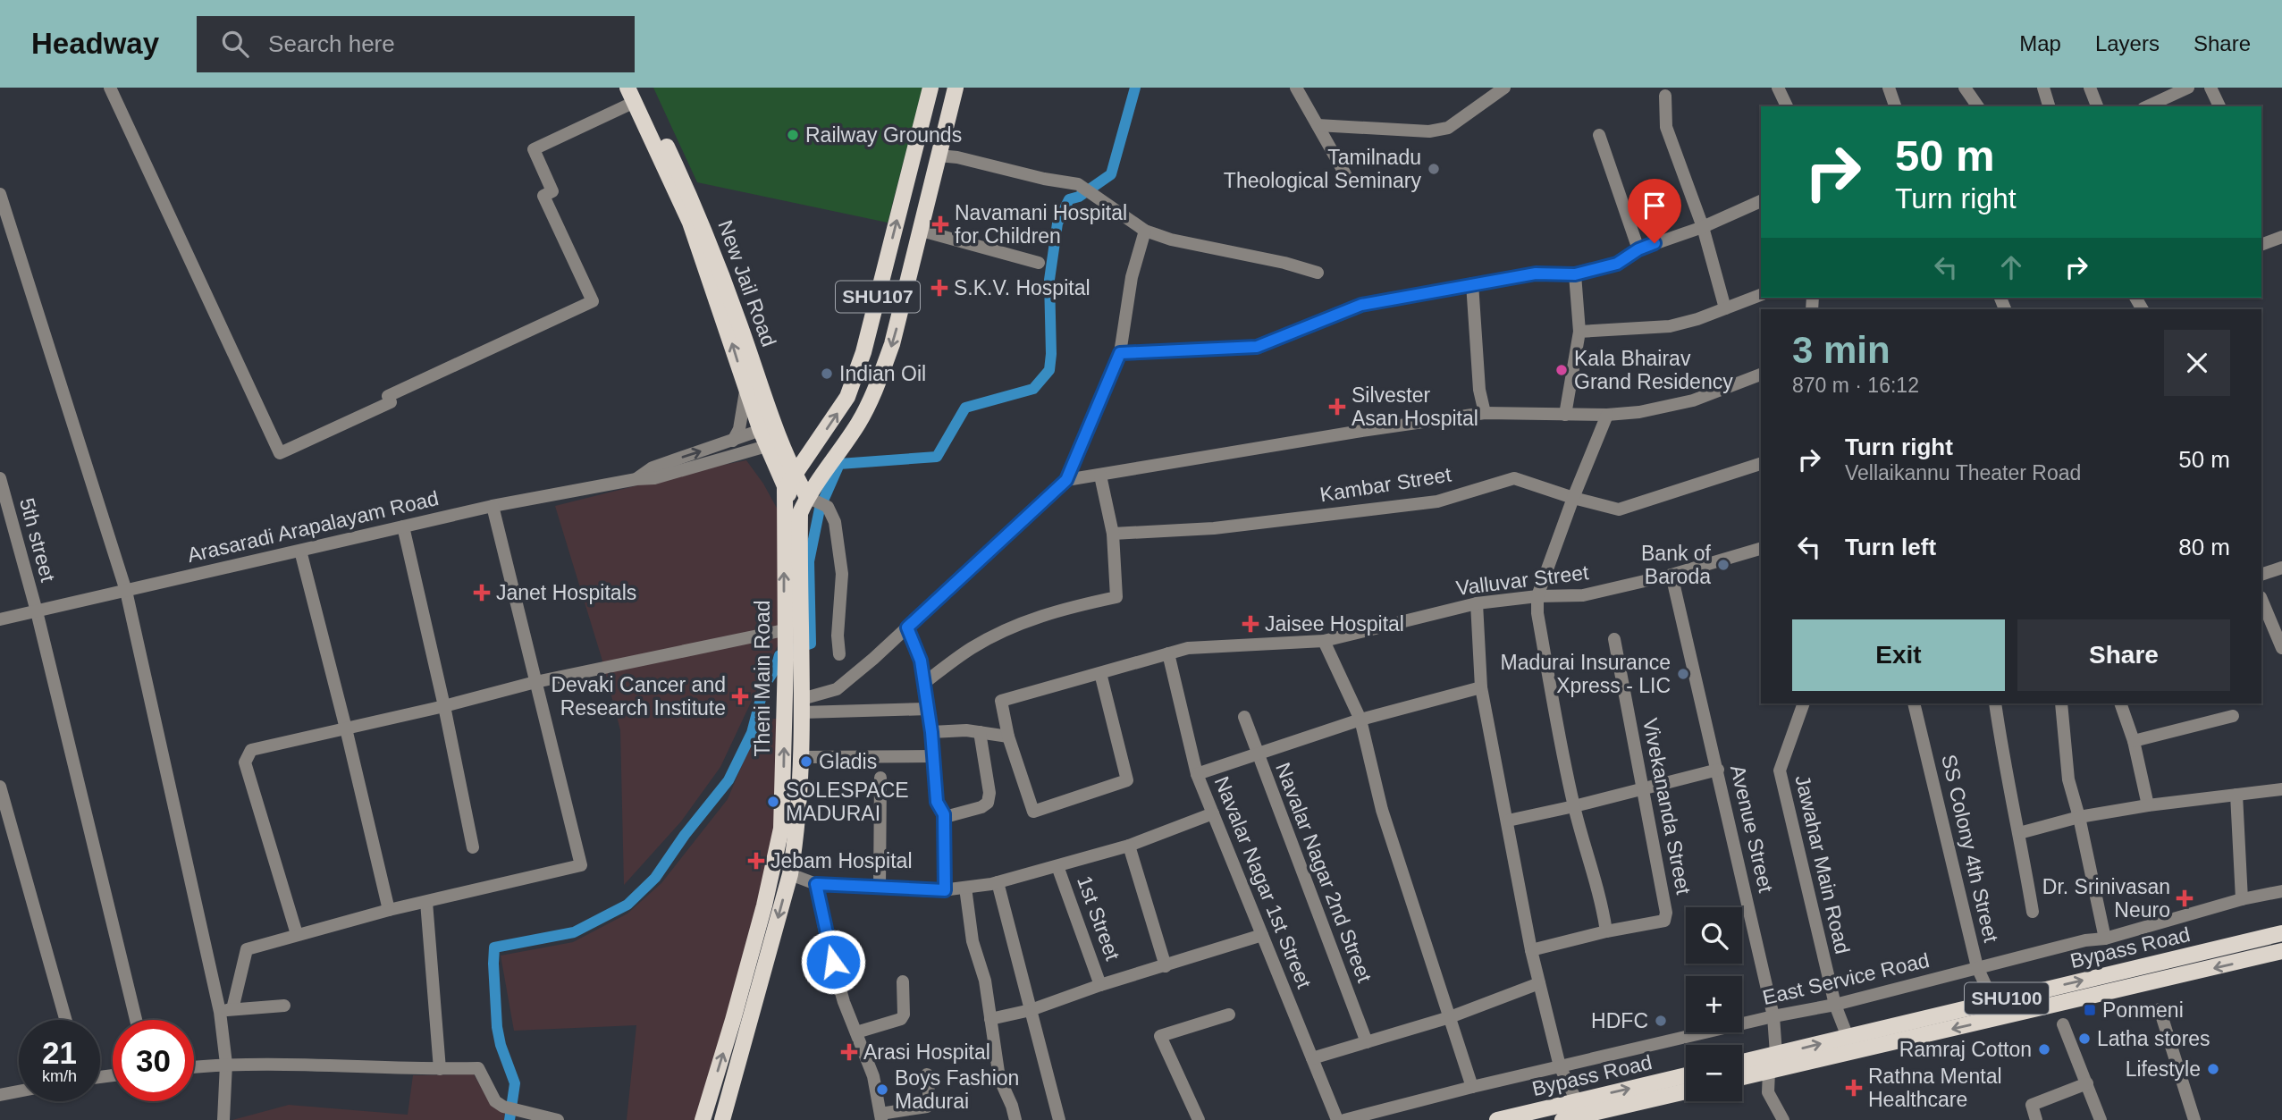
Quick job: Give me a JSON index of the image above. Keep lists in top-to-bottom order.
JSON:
{
  "streets": {
    "main road": [
      "New Jail Road",
      "SHU107",
      "Theni Main Road",
      "Bypass Road",
      "SHU100"
    ],
    "street": [
      "Kambar Street",
      "Arasaradi Arapalayam Road",
      "5th street",
      "Valluvar Street",
      "Vivekananda Street",
      "Avenue Street",
      "SS Colony 4th Street",
      "Jawahar Main Road",
      "Navalar Nagar 2nd Street",
      "Navalar Nagar 1st Street",
      "1st Street",
      "East Service Road"
    ]
  },
  "crossings": [
    ["New Jail Road", "Arasaradi Arapalayam Road"],
    ["SHU107", "Theni Main Road"],
    ["Arasaradi Arapalayam Road", "5th street"],
    ["Valluvar Street", "Avenue Street"],
    ["Valluvar Street", "Navalar Nagar 1st Street"],
    ["Avenue Street", "Bypass Road"],
    ["Avenue Street", "East Service Road"],
    ["SS Colony 4th Street", "Bypass Road"],
    ["SS Colony 4th Street", "East Service Road"],
    ["Jawahar Main Road", "Bypass Road"],
    ["Jawahar Main Road", "East Service Road"]
  ],
  "places": {
    "other": [
      "Railway Grounds",
      "Tamilnadu Theological Seminary",
      "Kala Bhairav Grand Residency",
      "Indian Oil",
      "Bank of Baroda",
      "Madurai Insurance Xpress - LIC",
      "Gladis",
      "SOLESPACE MADURAI",
      "HDFC",
      "Latha stores",
      "Ramraj Cotton",
      "Lifestyle",
      "Boys Fashion Madurai"
    ],
    "health": [
      "Navamani Hospital for Children",
      "S.K.V. Hospital",
      "Silvester Asan Hospital",
      "Janet Hospitals",
      "Jaisee Hospital",
      "Devaki Cancer and Research Institute",
      "Jebam Hospital",
      "Dr. Srinivasan Neuro",
      "Arasi Hospital",
      "Rathna Mental Healthcare"
    ],
    "transit": ["Ponmeni"]
  },
  "page": {
    "header": "Headway",
    "search": "Search here",
    "nav": ["Map", "Layers", "Share"],
    "turn": ["50 m", "Turn right"],
    "heading": ["3 min", "870 m · 16:12"],
    "list": [
      {
        "name": "Turn right",
        "note": "Vellaikannu Theater Road",
        "value": "50 m"
      },
      {
        "name": "Turn left",
        "value": "80 m"
      }
    ],
    "buttons": ["Exit", "Share"],
    "map_buttons": ["+", "−"],
    "speed": "21 km/h",
    "limit": "30"
  }
}
